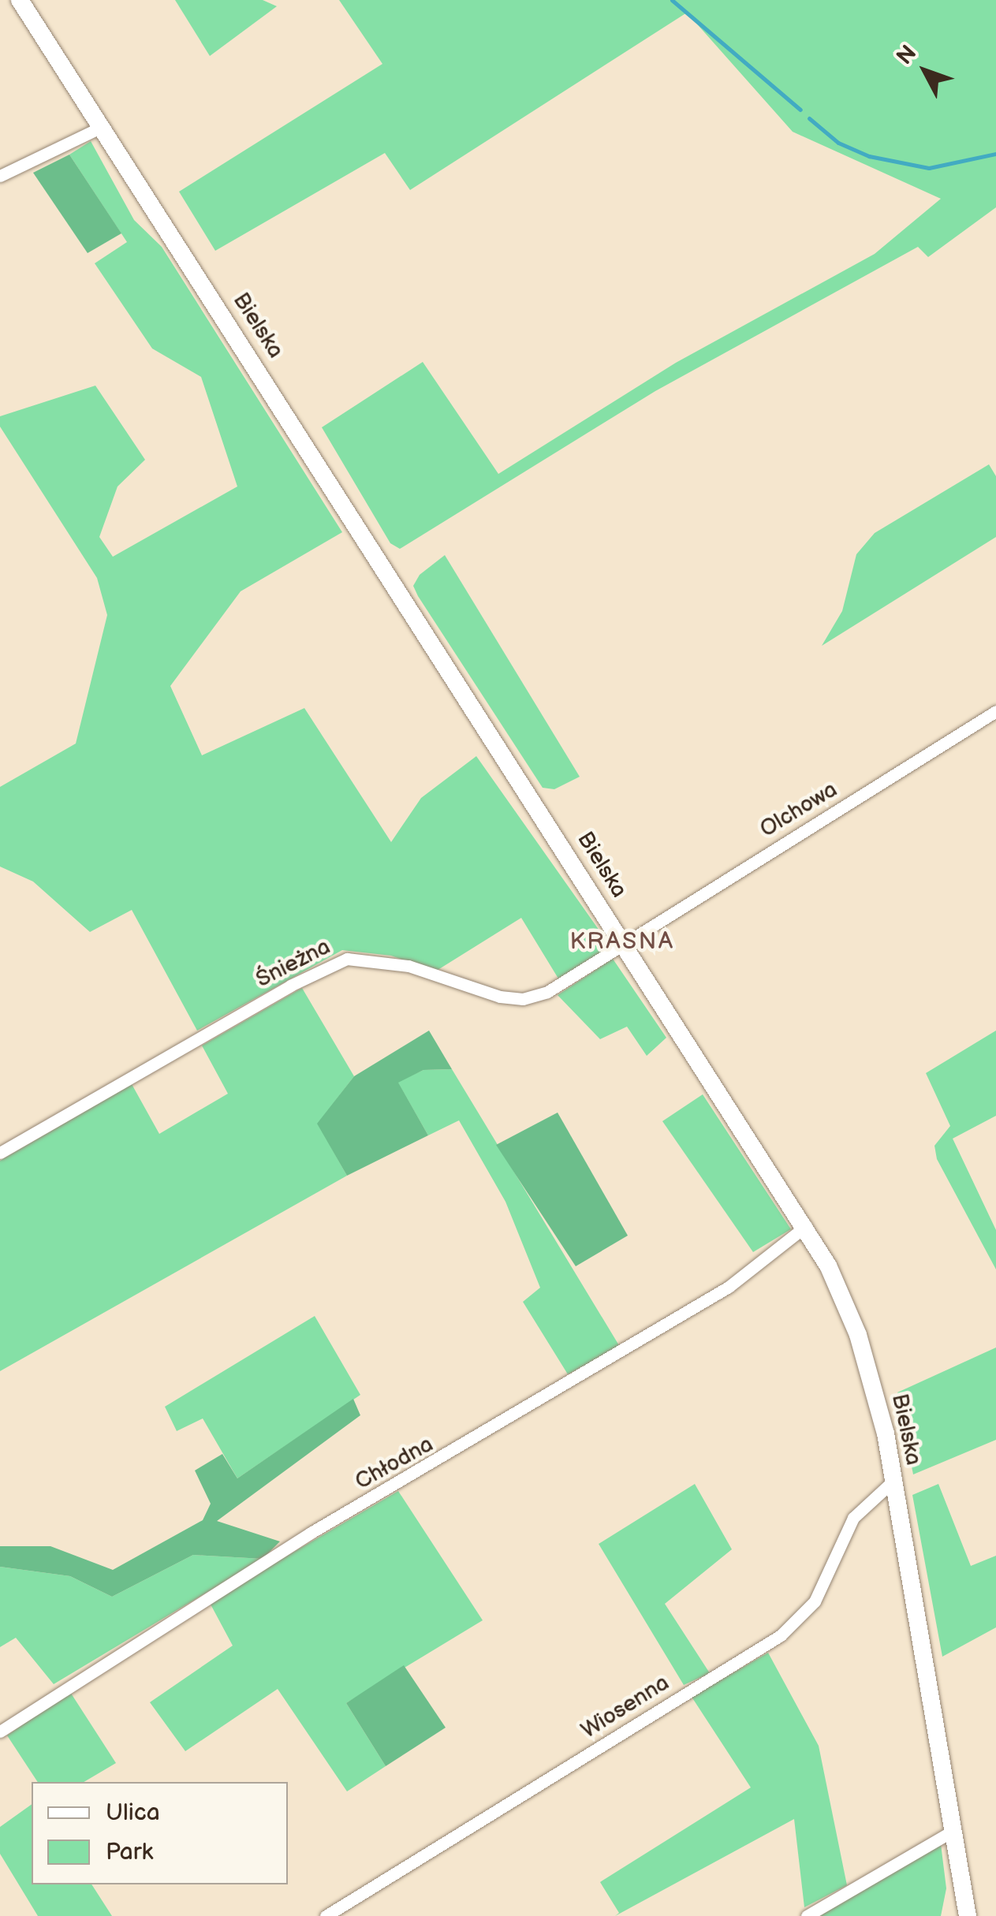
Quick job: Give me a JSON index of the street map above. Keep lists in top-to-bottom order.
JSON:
{
  "streets": {
    "street": [
      "Bielska",
      "Olchowa",
      "Śnieżna",
      "Chłodna",
      "Wiosenna"
    ]
  },
  "crossings": [
    ["Bielska", "Olchowa"],
    ["Bielska", "Śnieżna"],
    ["Bielska", "Chłodna"],
    ["Bielska", "Wiosenna"],
    ["Olchowa", "Śnieżna"]
  ],
  "districts": ["KRASNA"],
  "legend": ["Ulica", "Park"],
  "north": "top left"
}
